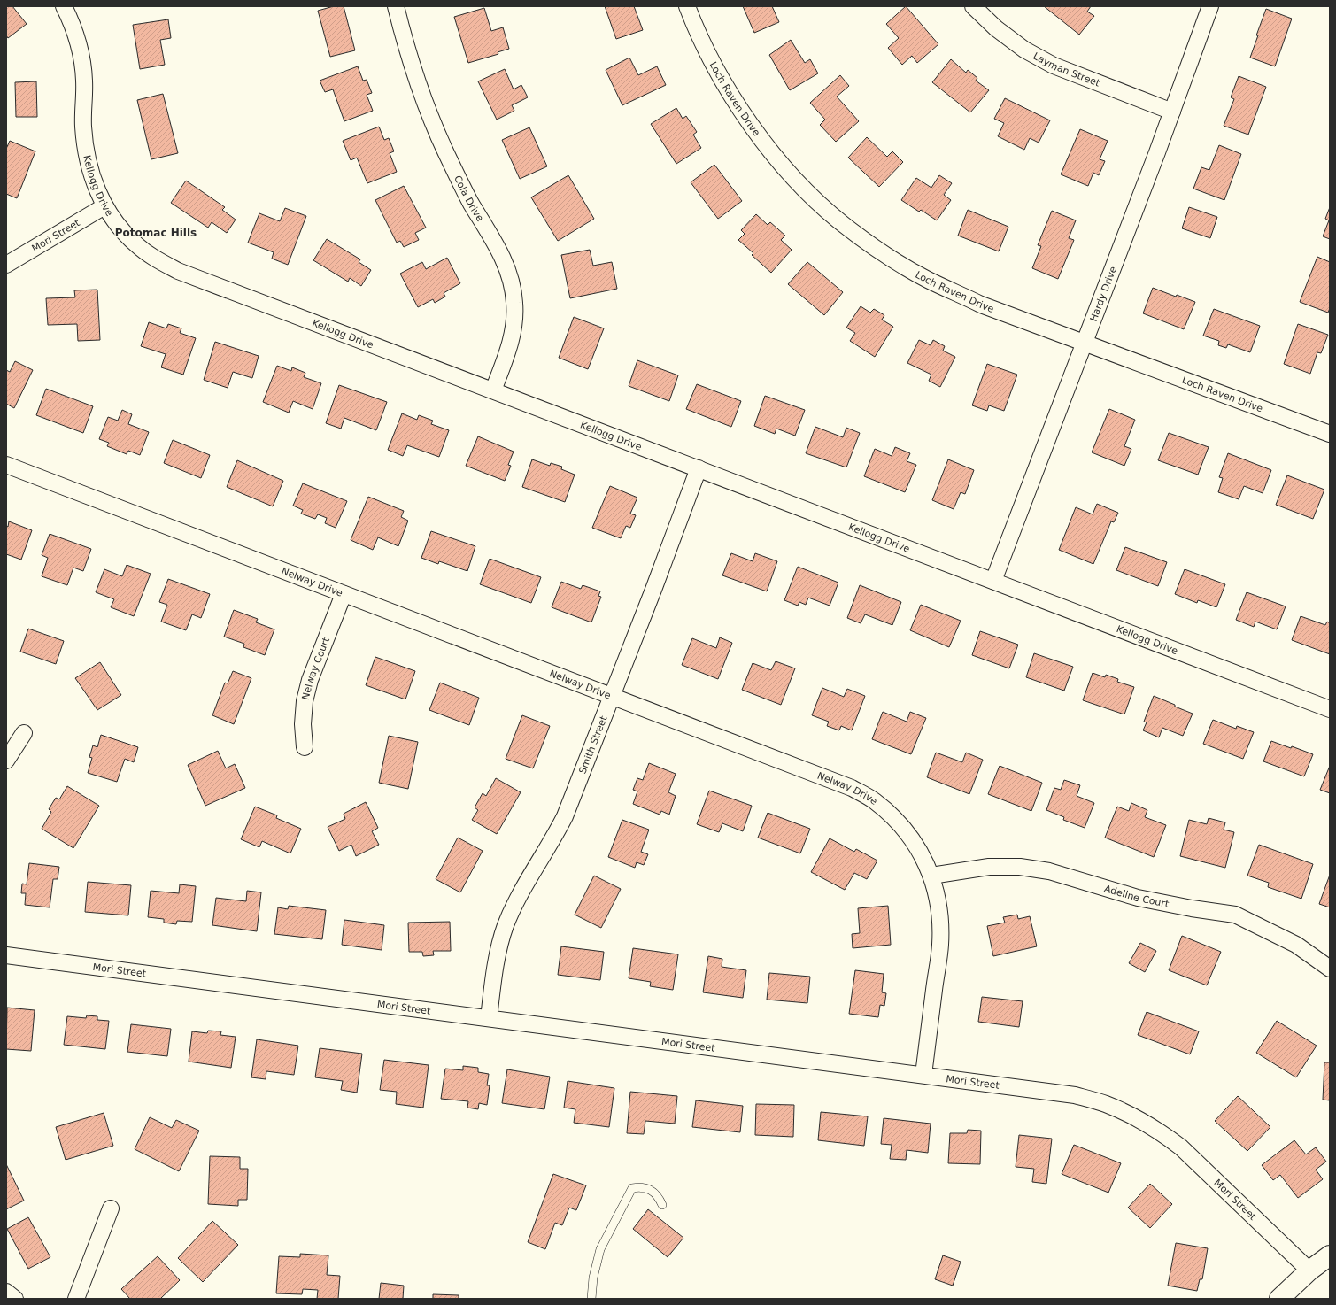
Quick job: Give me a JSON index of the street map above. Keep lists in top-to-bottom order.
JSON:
{
  "streets": {
    "street": [
      "Layman Street",
      "Loch Raven Drive",
      "Kellogg Drive",
      "Cola Drive",
      "Mori Street",
      "Hardy Drive",
      "Nelway Drive",
      "Nelway Court",
      "Smith Street",
      "Adeline Court"
    ]
  },
  "crossings": [
    ["Layman Street", "Hardy Drive"],
    ["Loch Raven Drive", "Hardy Drive"],
    ["Kellogg Drive", "Cola Drive"],
    ["Kellogg Drive", "Mori Street"],
    ["Kellogg Drive", "Hardy Drive"],
    ["Kellogg Drive", "Smith Street"],
    ["Mori Street", "Nelway Drive"],
    ["Mori Street", "Smith Street"],
    ["Nelway Drive", "Nelway Court"],
    ["Nelway Drive", "Smith Street"],
    ["Nelway Drive", "Adeline Court"]
  ],
  "districts": ["Potomac Hills"]
}
